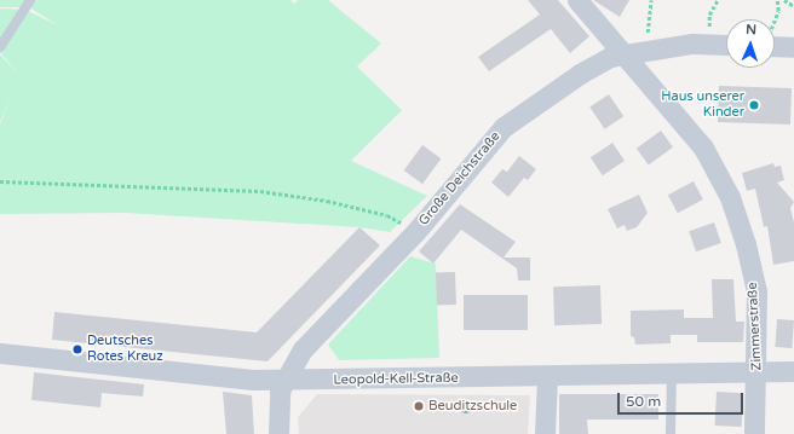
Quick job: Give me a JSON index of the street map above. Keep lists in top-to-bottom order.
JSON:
{
  "streets": {
    "street": ["Große Deichstraße", "Zimmerstraße", "Leopold-Kell-Straße"]
  },
  "crossings": [
    ["Große Deichstraße", "Zimmerstraße"],
    ["Große Deichstraße", "Leopold-Kell-Straße"],
    ["Zimmerstraße", "Leopold-Kell-Straße"]
  ],
  "places": ["Haus unserer Kinder", "Deutsches Rotes Kreuz", "Beuditzschule"],
  "scale_bar": "50 m",
  "north": "top"
}
